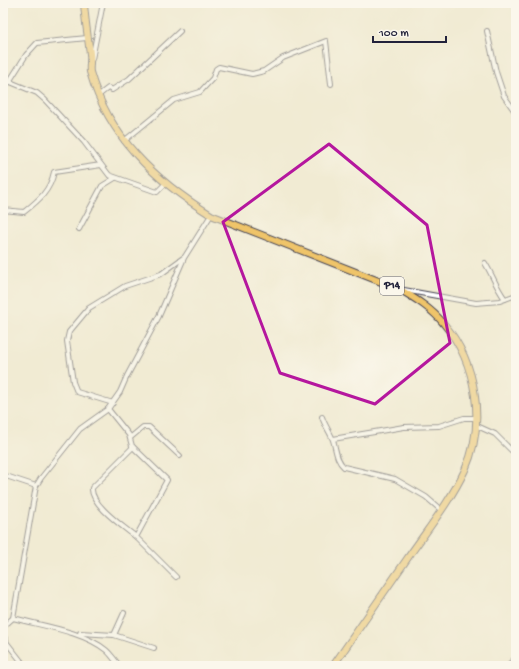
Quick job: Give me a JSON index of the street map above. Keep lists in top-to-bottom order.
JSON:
{
  "streets": {
    "main road": ["P14"]
  },
  "scale_bar": "100 m"
}
